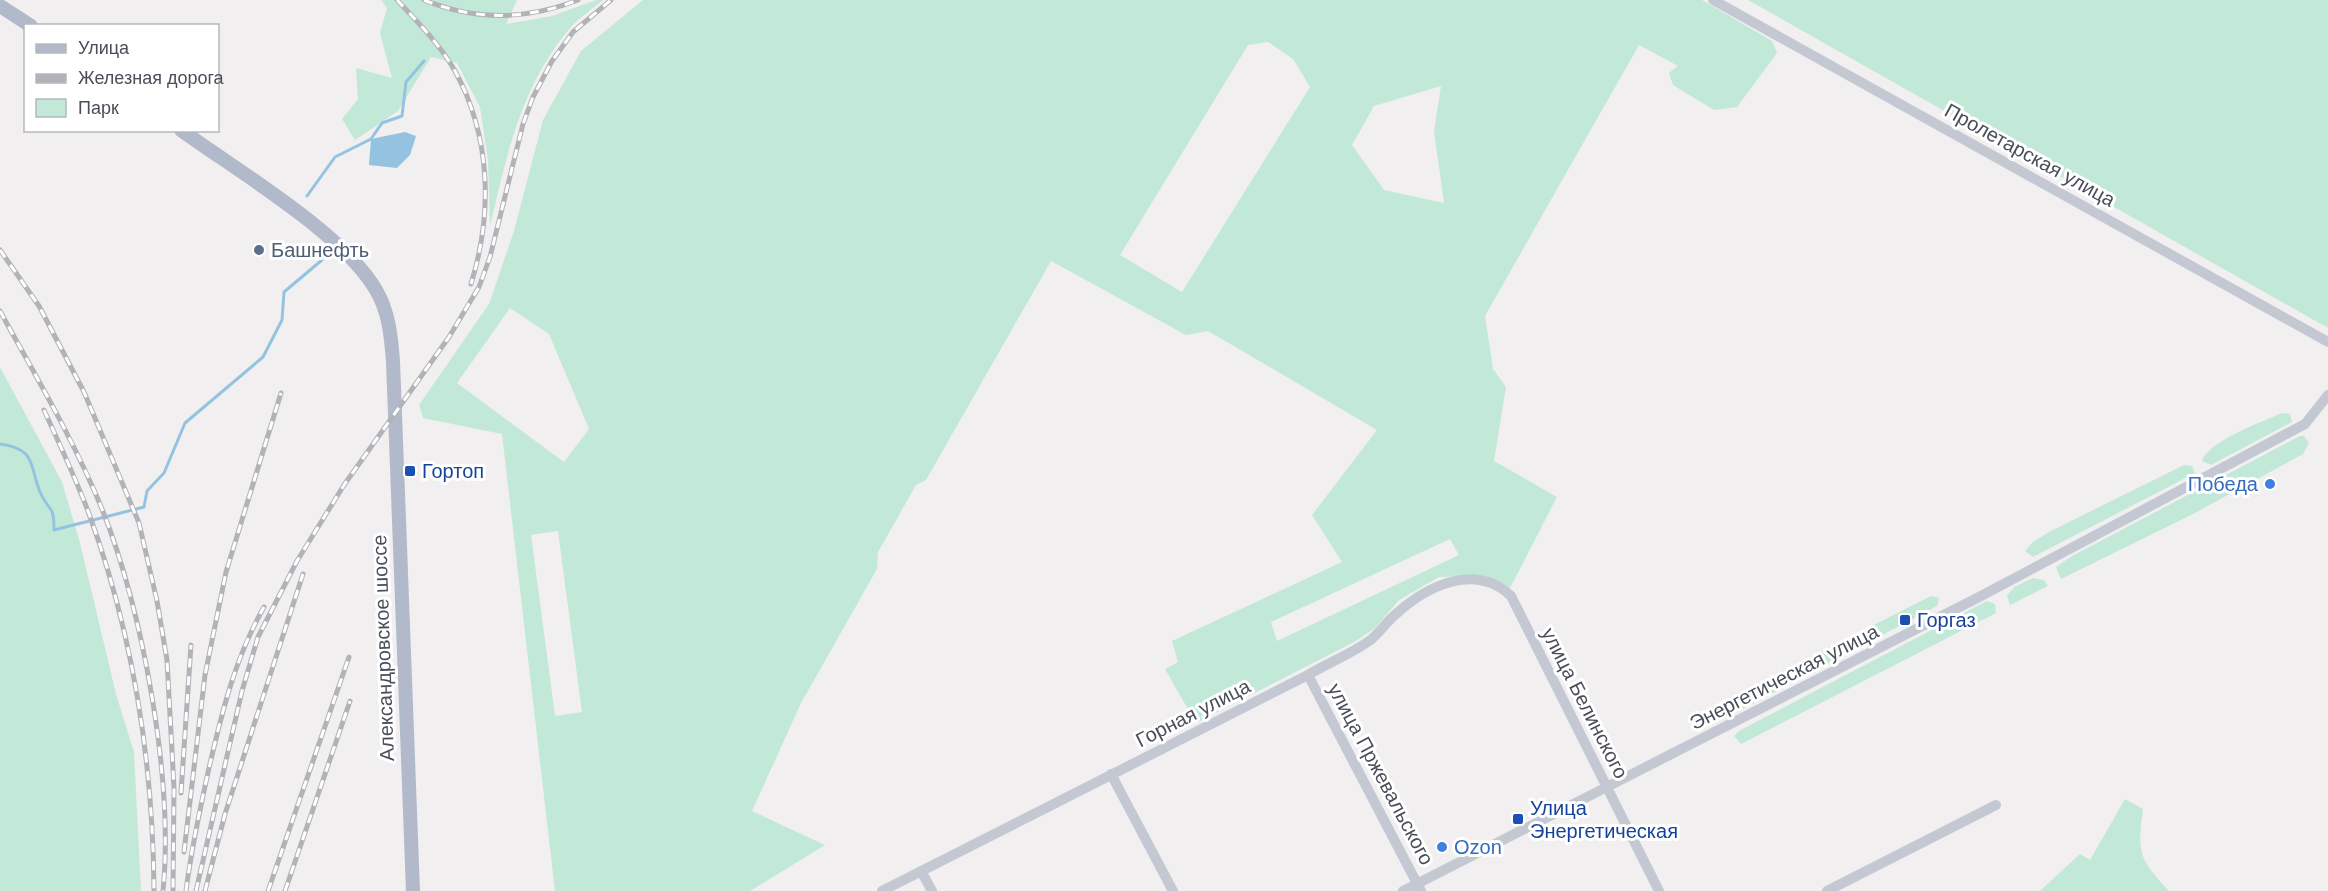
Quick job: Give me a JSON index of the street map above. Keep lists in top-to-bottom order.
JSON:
{
  "streets": {
    "main road": ["Александровское шоссе"],
    "street": [
      "Пролетарская улица",
      "Энергетическая улица",
      "улица Белинского",
      "Горная улица",
      "улица Пржевальского"
    ]
  },
  "crossings": [
    ["Энергетическая улица", "улица Белинского"],
    ["Энергетическая улица", "улица Пржевальского"],
    ["улица Белинского", "Горная улица"],
    ["Горная улица", "улица Пржевальского"]
  ],
  "places": {
    "other": ["Башнефть", "Победа", "Ozon"],
    "transit": ["Гортоп", "Горгаз", "Улица Энергетическая"]
  },
  "legend": ["Улица", "Железная дорога", "Парк"]
}
